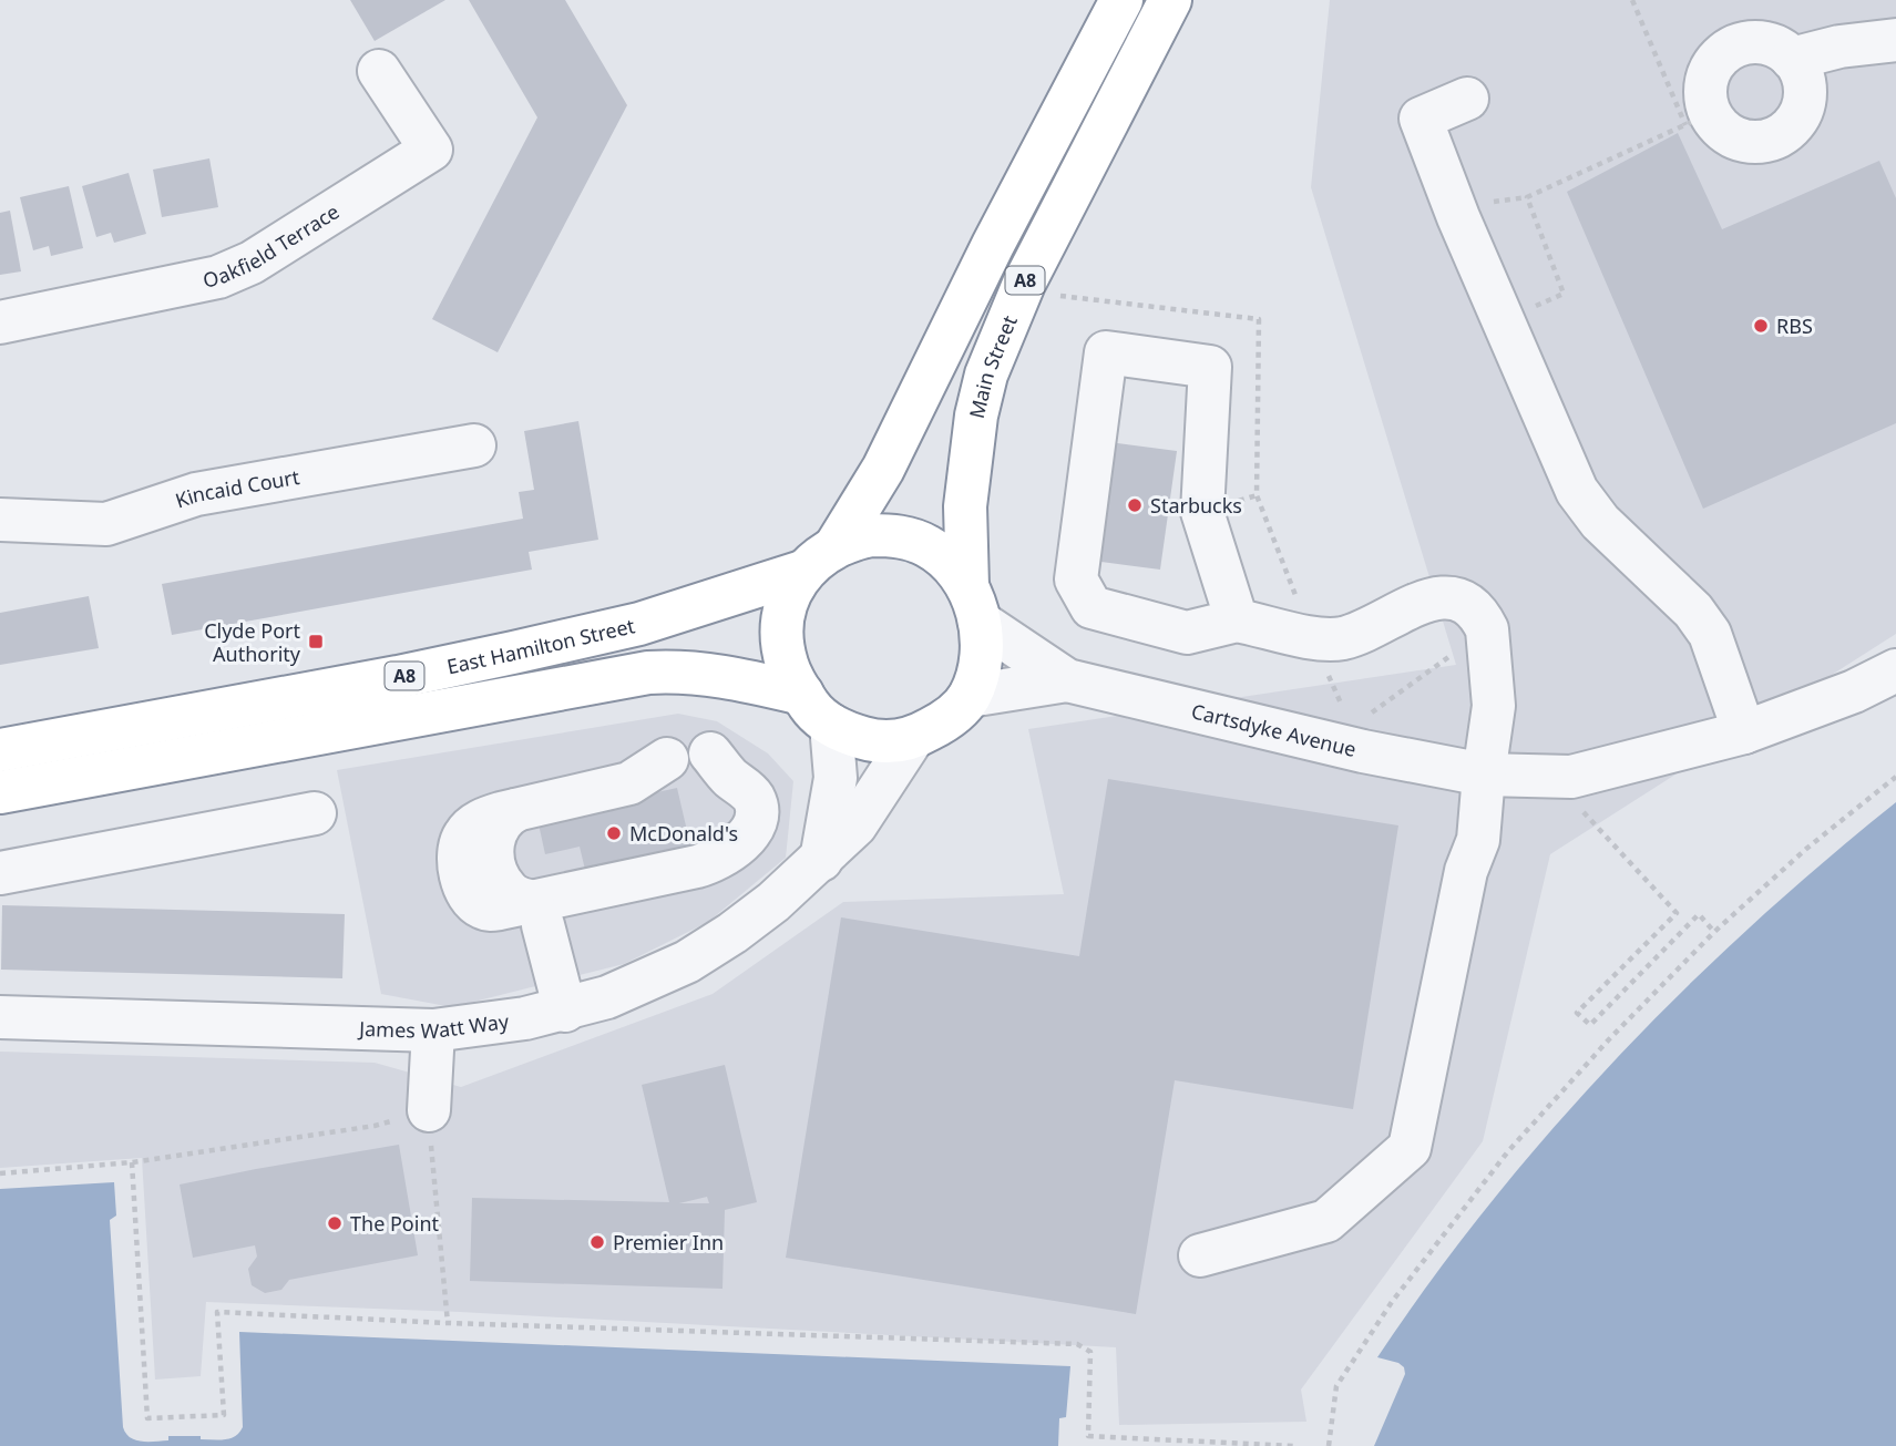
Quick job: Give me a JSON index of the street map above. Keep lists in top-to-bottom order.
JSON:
{
  "streets": {
    "highway": ["A8", "Main Street", "East Hamilton Street"],
    "street": [
      "Oakfield Terrace",
      "Kincaid Court",
      "Cartsdyke Avenue",
      "James Watt Way"
    ]
  },
  "crossings": [
    ["A8", "Main Street"],
    ["A8", "East Hamilton Street"],
    ["A8", "Cartsdyke Avenue"],
    ["A8", "James Watt Way"],
    ["Main Street", "East Hamilton Street"],
    ["Main Street", "Cartsdyke Avenue"],
    ["Main Street", "James Watt Way"],
    ["East Hamilton Street", "Cartsdyke Avenue"],
    ["East Hamilton Street", "James Watt Way"],
    ["Cartsdyke Avenue", "James Watt Way"]
  ],
  "places": {
    "other": [
      "RBS",
      "Starbucks",
      "McDonald's",
      "The Point",
      "Premier Inn"
    ],
    "transit": ["Clyde Port Authority"]
  }
}
